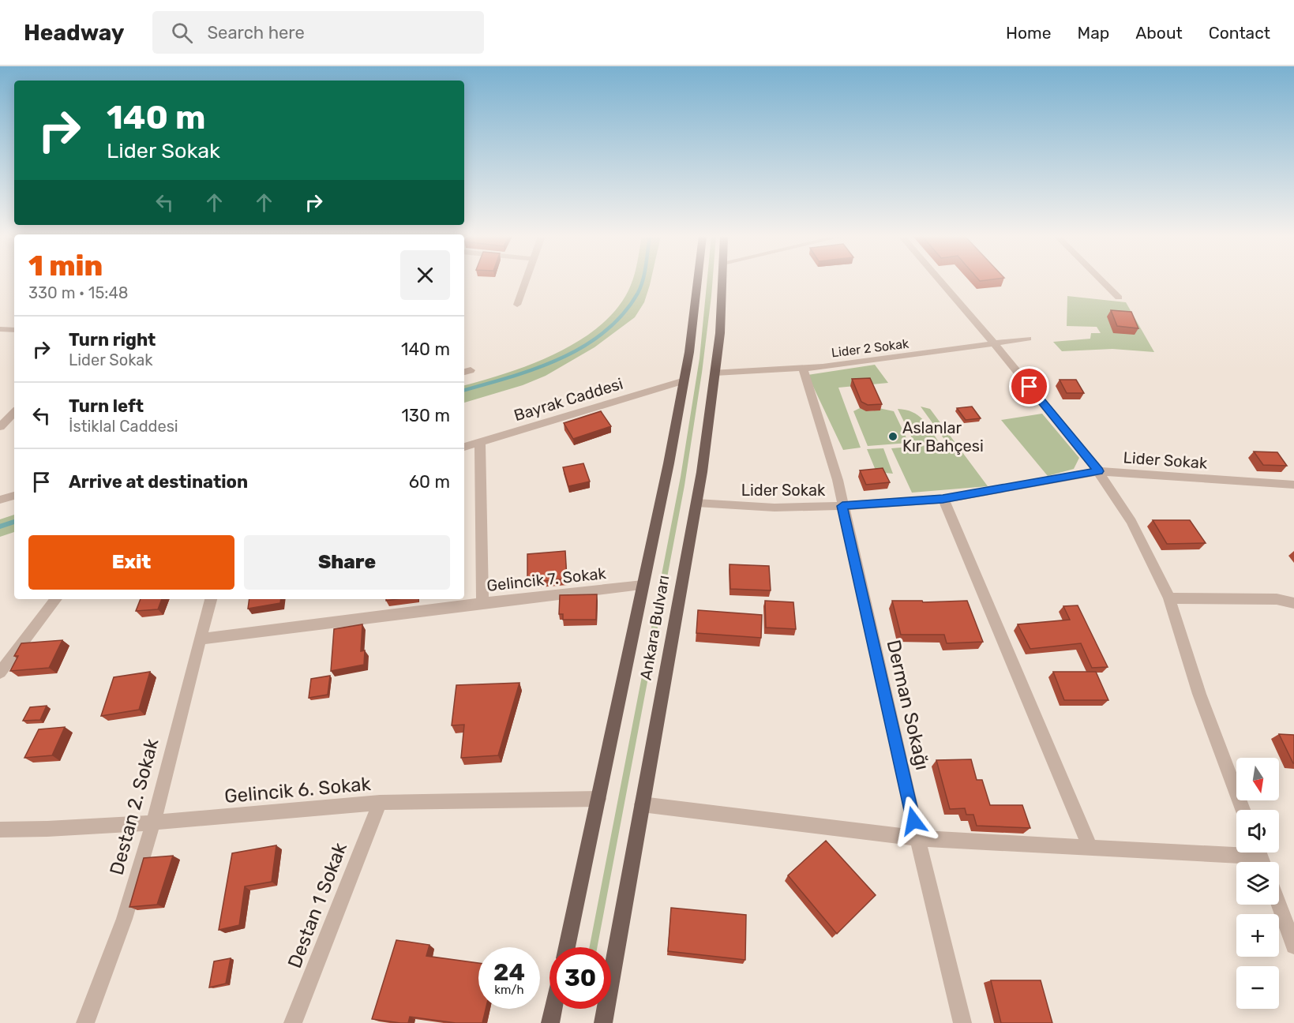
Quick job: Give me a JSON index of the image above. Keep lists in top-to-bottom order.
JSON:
{
  "streets": {
    "main road": ["Ankara Bulvarı"],
    "street": [
      "Lider 2 Sokak",
      "Bayrak Caddesi",
      "Lider Sokak",
      "Gelincik 7. Sokak",
      "Derman Sokağı",
      "Gelincik 6. Sokak",
      "Destan 2. Sokak",
      "Destan 1 Sokak"
    ]
  },
  "crossings": [
    ["Lider 2 Sokak", "Ankara Bulvarı"],
    ["Lider 2 Sokak", "Derman Sokağı"],
    ["Bayrak Caddesi", "Ankara Bulvarı"],
    ["Lider Sokak", "Ankara Bulvarı"],
    ["Lider Sokak", "Derman Sokağı"],
    ["Gelincik 7. Sokak", "Ankara Bulvarı"],
    ["Gelincik 7. Sokak", "Destan 2. Sokak"],
    ["Ankara Bulvarı", "Gelincik 6. Sokak"],
    ["Gelincik 6. Sokak", "Destan 2. Sokak"],
    ["Gelincik 6. Sokak", "Destan 1 Sokak"]
  ],
  "places": ["Aslanlar Kır Bahçesi"],
  "north": "bottom",
  "page": {
    "header": "Headway",
    "search": "Search here",
    "nav": [
      "Home",
      "Map",
      "About",
      "Contact"
    ],
    "turn": ["140 m", "Lider Sokak"],
    "heading": ["1 min", "330 m · 15:48"],
    "list": [
      {
        "name": "Turn right",
        "note": "Lider Sokak",
        "value": "140 m"
      },
      {
        "name": "Turn left",
        "note": "İstiklal Caddesi",
        "value": "130 m"
      },
      {
        "name": "Arrive at destination",
        "value": "60 m"
      }
    ],
    "buttons": ["Exit", "Share"],
    "map_buttons": ["+", "−"],
    "speed": "24 km/h",
    "limit": "30"
  }
}
